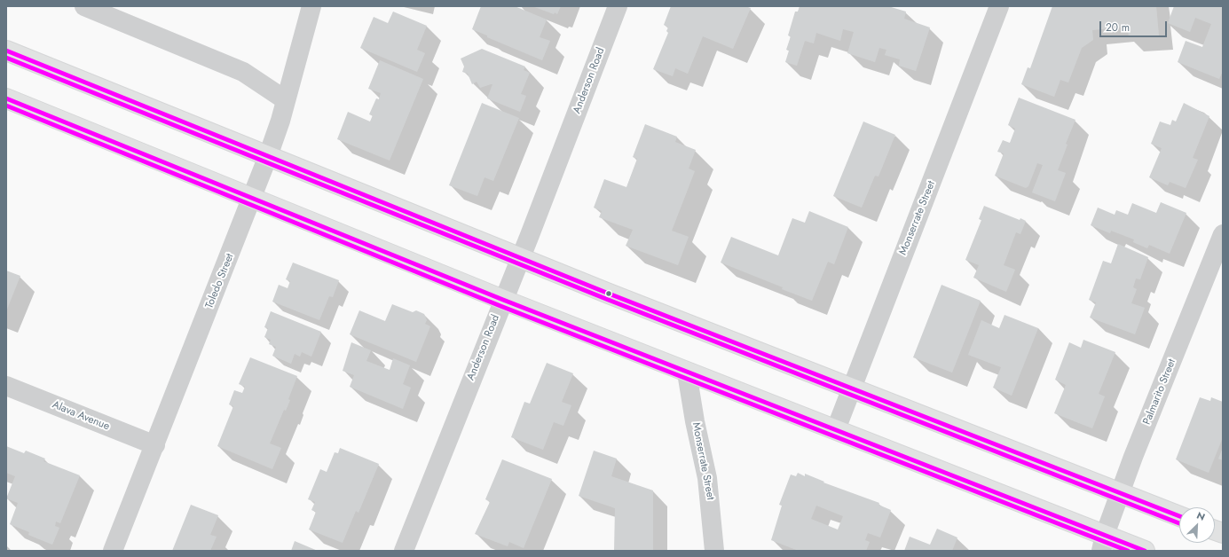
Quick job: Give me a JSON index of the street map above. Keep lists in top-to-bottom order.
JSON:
{
  "streets": {
    "street": [
      "Anderson Road",
      "Monserrate Street",
      "Toledo Street",
      "Palmarito Street",
      "Alava Avenue"
    ]
  },
  "crossings": [
    ["Toledo Street", "Alava Avenue"]
  ],
  "scale_bar": "20 m",
  "north": "top right"
}
